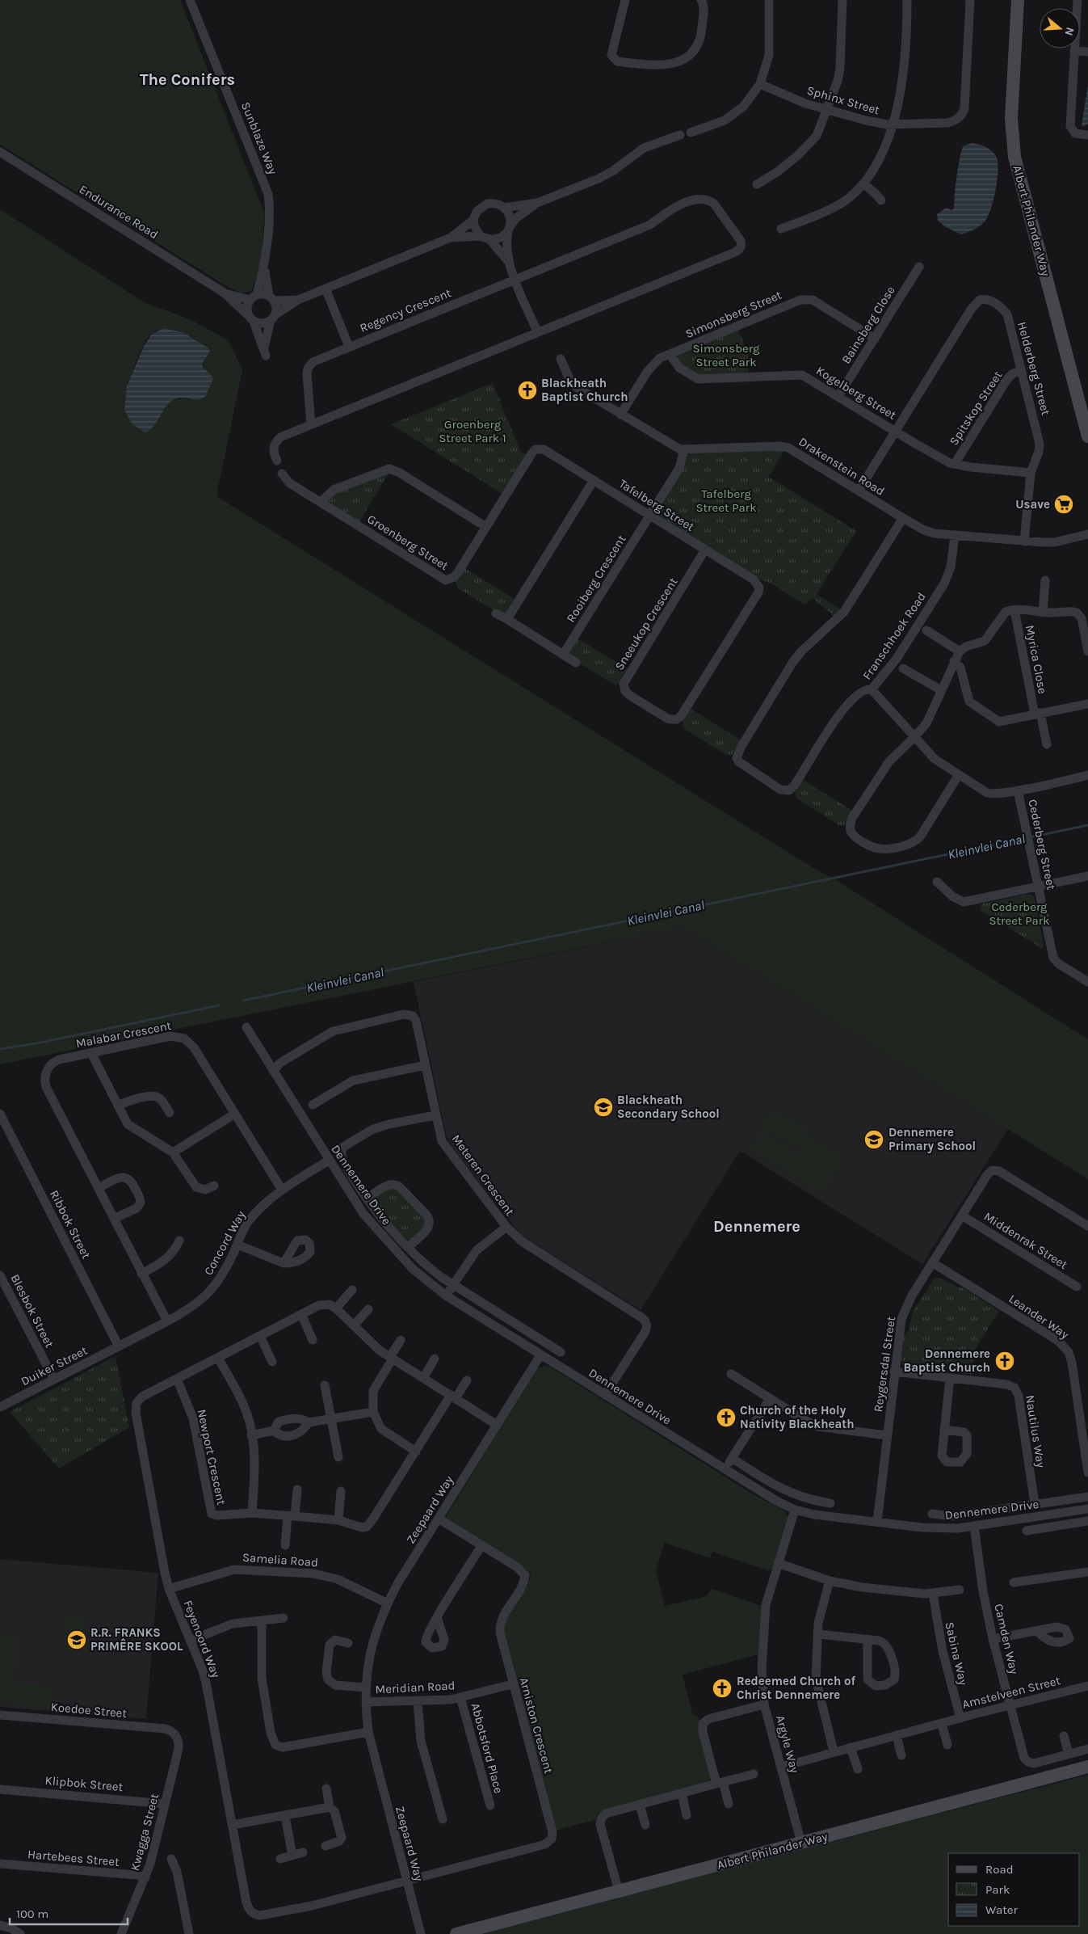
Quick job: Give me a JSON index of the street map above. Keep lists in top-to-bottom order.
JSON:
{
  "streets": {
    "street": [
      "Sphinx Street",
      "Sunblaze Way",
      "Endurance Road",
      "Albert Philander Way",
      "Regency Crescent",
      "Simonsberg Street",
      "Bainsberg Close",
      "Helderberg Street",
      "Kogelberg Street",
      "Spitskop Street",
      "Drakenstein Road",
      "Tafelberg Street",
      "Groenberg Street",
      "Rooiberg Crescent",
      "Sneeukop Crescent",
      "Franschhoek Road",
      "Myrica Close",
      "Cederberg Street",
      "Malabar Crescent",
      "Meteren Crescent",
      "Dennemere Drive",
      "Ribbok Street",
      "Middenrak Street",
      "Concord Way",
      "Blesbok Street",
      "Leander Way",
      "Reygersdal Street",
      "Duiker Street",
      "Nautilus Way",
      "Newport Crescent",
      "Zeepaard Way",
      "Samelia Road",
      "Feyenoord Way",
      "Camden Way",
      "Sabina Way",
      "Meridian Road",
      "Amstelveen Street",
      "Koedoe Street",
      "Arniston Crescent",
      "Argyle Way",
      "Abbotsford Place",
      "Klipbok Street",
      "Kwagga Street",
      "Hartebees Street"
    ]
  },
  "crossings": [
    ["Albert Philander Way", "Argyle Way"],
    ["Simonsberg Street", "Bainsberg Close"],
    ["Simonsberg Street", "Kogelberg Street"],
    ["Simonsberg Street", "Drakenstein Road"],
    ["Bainsberg Close", "Kogelberg Street"],
    ["Helderberg Street", "Kogelberg Street"],
    ["Helderberg Street", "Spitskop Street"],
    ["Helderberg Street", "Drakenstein Road"],
    ["Kogelberg Street", "Spitskop Street"],
    ["Drakenstein Road", "Rooiberg Crescent"],
    ["Drakenstein Road", "Franschhoek Road"],
    ["Tafelberg Street", "Groenberg Street"],
    ["Tafelberg Street", "Rooiberg Crescent"],
    ["Tafelberg Street", "Sneeukop Crescent"],
    ["Franschhoek Road", "Cederberg Street"],
    ["Malabar Crescent", "Concord Way"],
    ["Meteren Crescent", "Dennemere Drive"],
    ["Dennemere Drive", "Concord Way"],
    ["Dennemere Drive", "Reygersdal Street"],
    ["Dennemere Drive", "Zeepaard Way"],
    ["Dennemere Drive", "Camden Way"],
    ["Dennemere Drive", "Argyle Way"],
    ["Ribbok Street", "Concord Way"],
    ["Ribbok Street", "Duiker Street"],
    ["Middenrak Street", "Reygersdal Street"],
    ["Concord Way", "Duiker Street"],
    ["Blesbok Street", "Duiker Street"],
    ["Leander Way", "Reygersdal Street"],
    ["Reygersdal Street", "Nautilus Way"],
    ["Newport Crescent", "Feyenoord Way"],
    ["Zeepaard Way", "Samelia Road"],
    ["Zeepaard Way", "Feyenoord Way"],
    ["Zeepaard Way", "Meridian Road"],
    ["Zeepaard Way", "Arniston Crescent"],
    ["Samelia Road", "Feyenoord Way"],
    ["Feyenoord Way", "Arniston Crescent"],
    ["Camden Way", "Amstelveen Street"],
    ["Sabina Way", "Amstelveen Street"],
    ["Meridian Road", "Arniston Crescent"],
    ["Meridian Road", "Abbotsford Place"],
    ["Amstelveen Street", "Argyle Way"],
    ["Koedoe Street", "Kwagga Street"],
    ["Klipbok Street", "Kwagga Street"],
    ["Kwagga Street", "Hartebees Street"]
  ],
  "districts": ["The Conifers", "Dennemere"],
  "water": ["Kleinvlei Canal"],
  "parks": [
    "Simonsberg Street Park",
    "Groenberg Street Park 1",
    "Tafelberg Street Park",
    "Cederberg Street Park"
  ],
  "places": {
    "church": [
      "Blackheath Baptist Church",
      "Dennemere Baptist Church",
      "Church of the Holy Nativity Blackheath",
      "Redeemed Church of Christ Dennemere"
    ],
    "supermarket": ["Usave"],
    "school or university": ["Blackheath Secondary School", "Dennemere Primary School", "R.R. FRANKS PRIMÊRE SKOOL"]
  },
  "legend": ["Road", "Park", "Water"],
  "scale_bar": "100 m",
  "north": "right"
}
